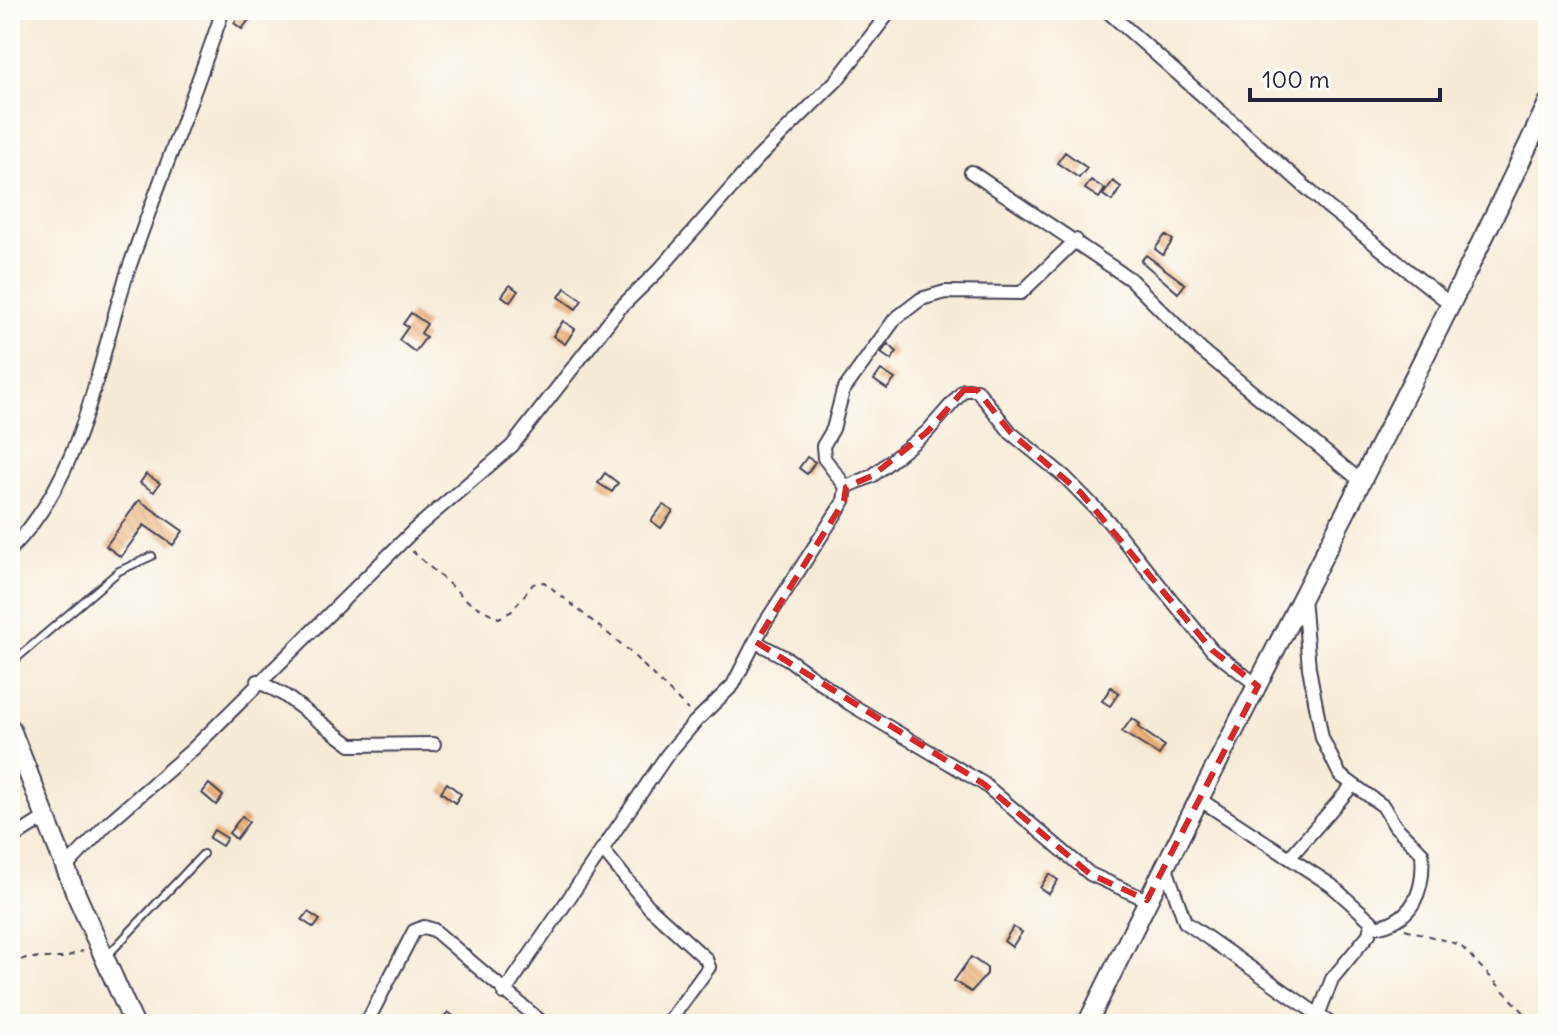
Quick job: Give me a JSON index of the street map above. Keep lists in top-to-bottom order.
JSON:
{
  "scale_bar": "100 m"
}
